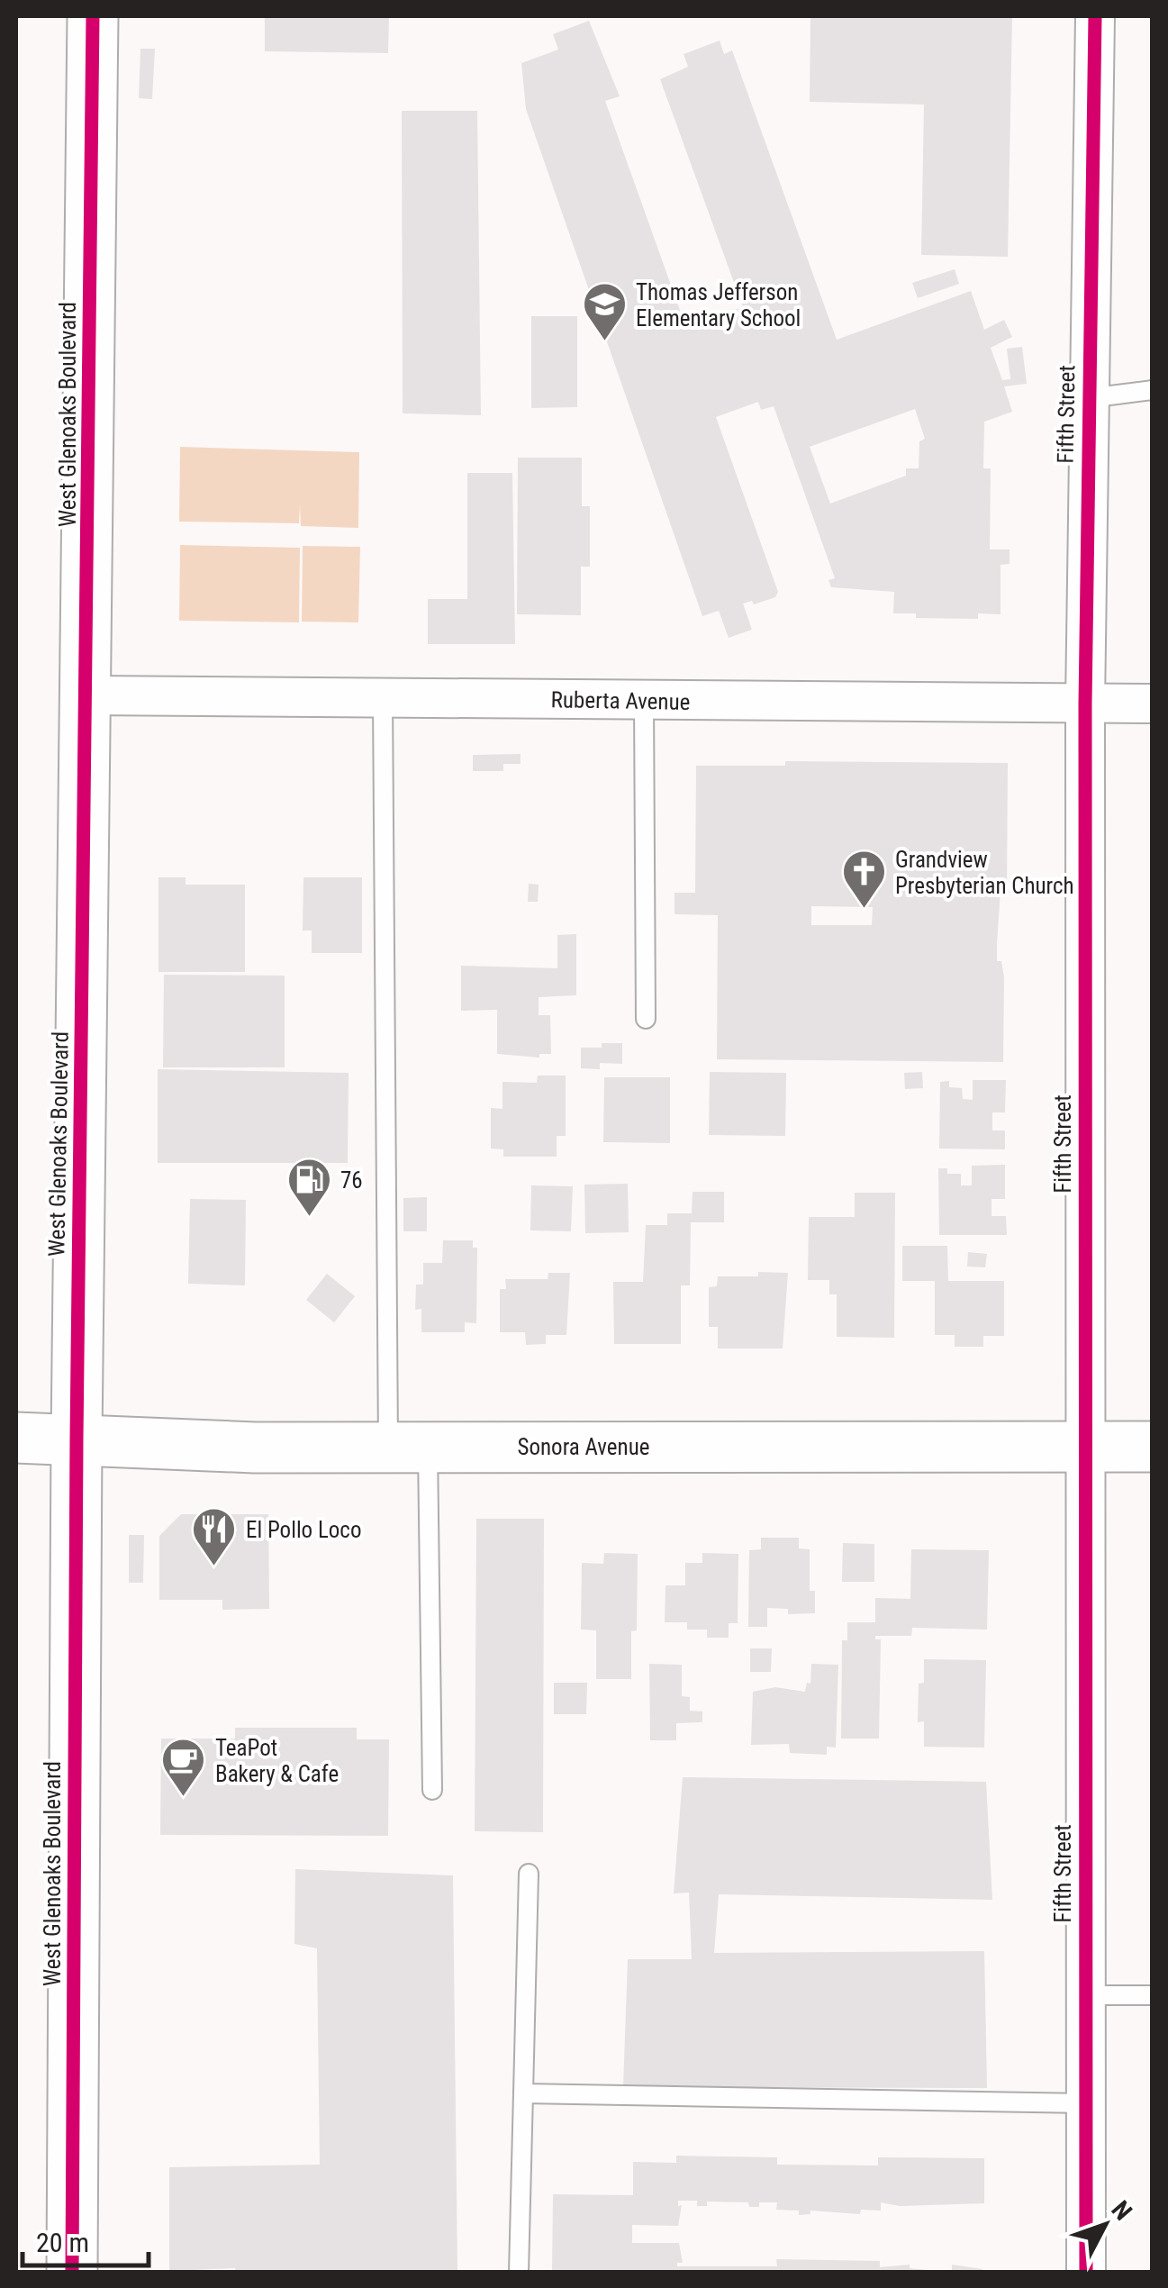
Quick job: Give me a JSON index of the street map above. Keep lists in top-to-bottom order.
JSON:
{
  "streets": {
    "main road": ["West Glenoaks Boulevard", "Sonora Avenue"],
    "street": ["Fifth Street", "Ruberta Avenue"]
  },
  "crossings": [
    ["West Glenoaks Boulevard", "Ruberta Avenue"],
    ["West Glenoaks Boulevard", "Sonora Avenue"],
    ["Fifth Street", "Ruberta Avenue"],
    ["Fifth Street", "Sonora Avenue"]
  ],
  "places": {
    "school or university": ["Thomas Jefferson Elementary School"],
    "church": ["Grandview Presbyterian Church"],
    "fuel station": ["76"],
    "restaurant": ["El Pollo Loco"],
    "cafe": ["TeaPot Bakery & Cafe"]
  },
  "scale_bar": "20 m",
  "north": "top right"
}
